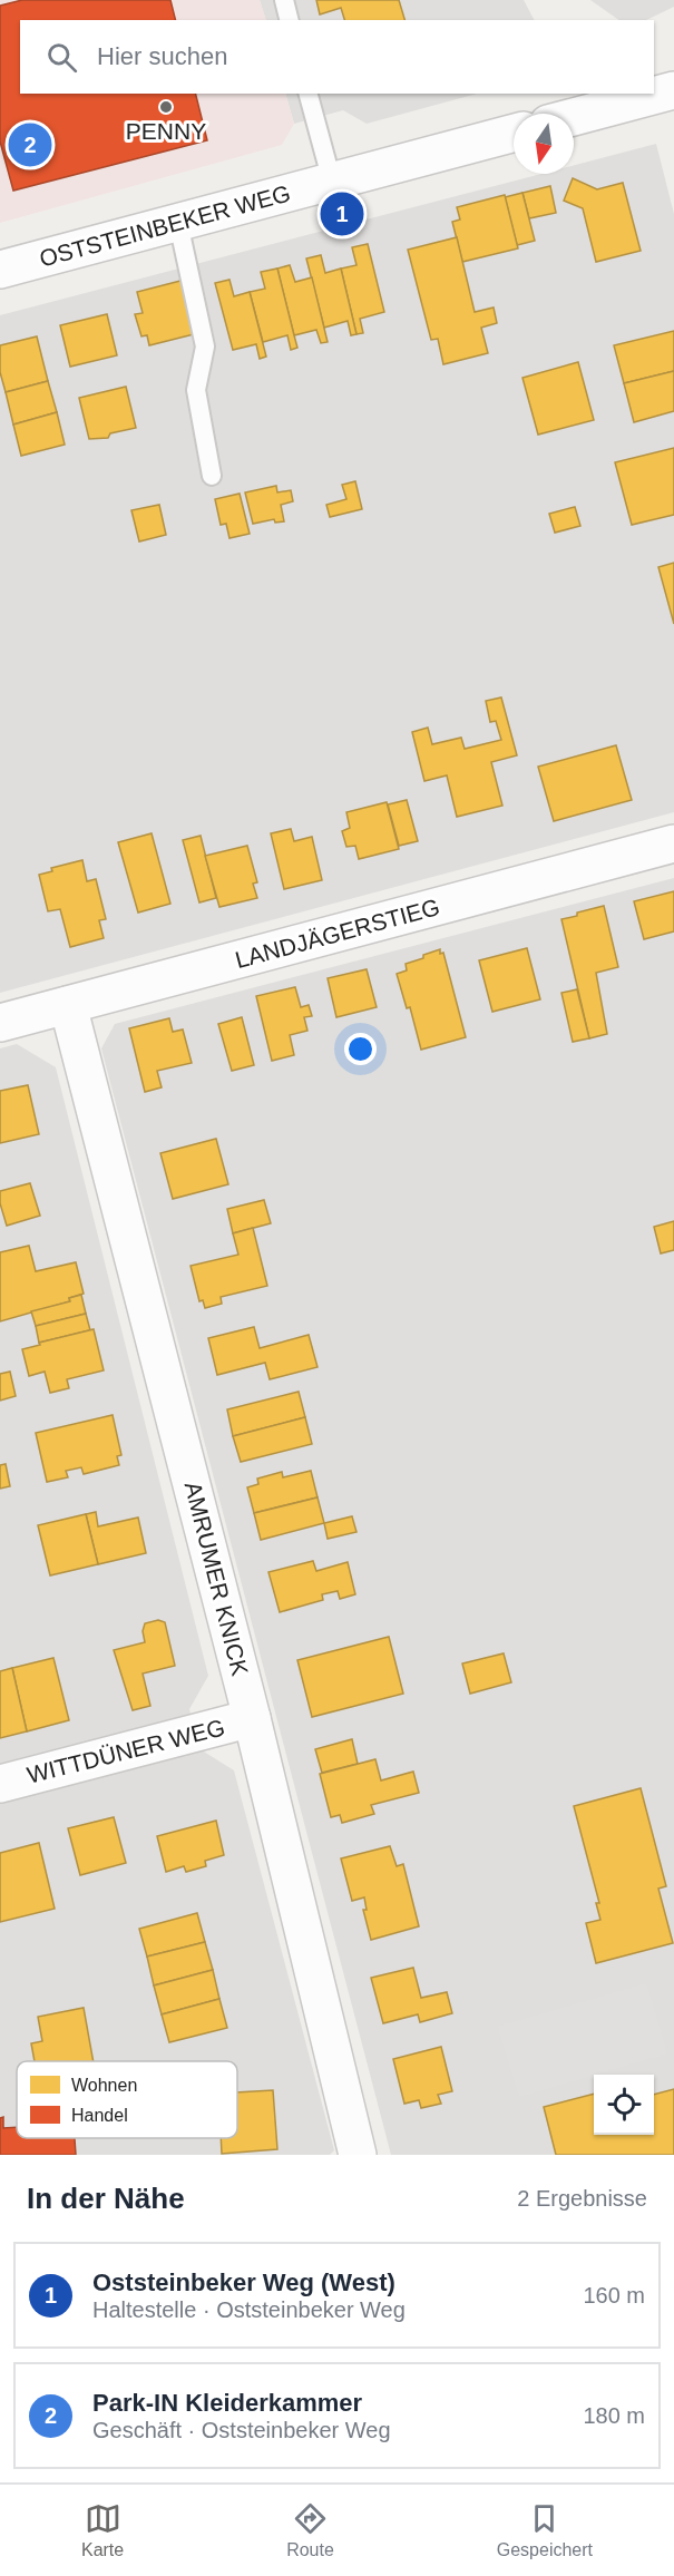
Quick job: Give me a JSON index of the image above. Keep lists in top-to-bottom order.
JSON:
{
  "streets": {
    "street": [
      "OSTSTEINBEKER WEG",
      "LANDJÄGERSTIEG",
      "AMRUMER KNICK",
      "WITTDÜNER WEG"
    ]
  },
  "crossings": [
    ["LANDJÄGERSTIEG", "AMRUMER KNICK"],
    ["AMRUMER KNICK", "WITTDÜNER WEG"]
  ],
  "places": ["PENNY"],
  "legend": ["Wohnen", "Handel"],
  "north": "bottom",
  "page": {
    "search": "Hier suchen",
    "pins": ["2", "1"],
    "heading": ["In der Nähe", "2 Ergebnisse"],
    "list": [
      {
        "mark": "1",
        "name": "Oststeinbeker Weg (West)",
        "note": "Haltestelle · Oststeinbeker Weg",
        "value": "160 m"
      },
      {
        "mark": "2",
        "name": "Park-IN Kleiderkammer",
        "note": "Geschäft · Oststeinbeker Weg",
        "value": "180 m"
      }
    ],
    "nav": ["Karte", "Route", "Gespeichert"]
  }
}
